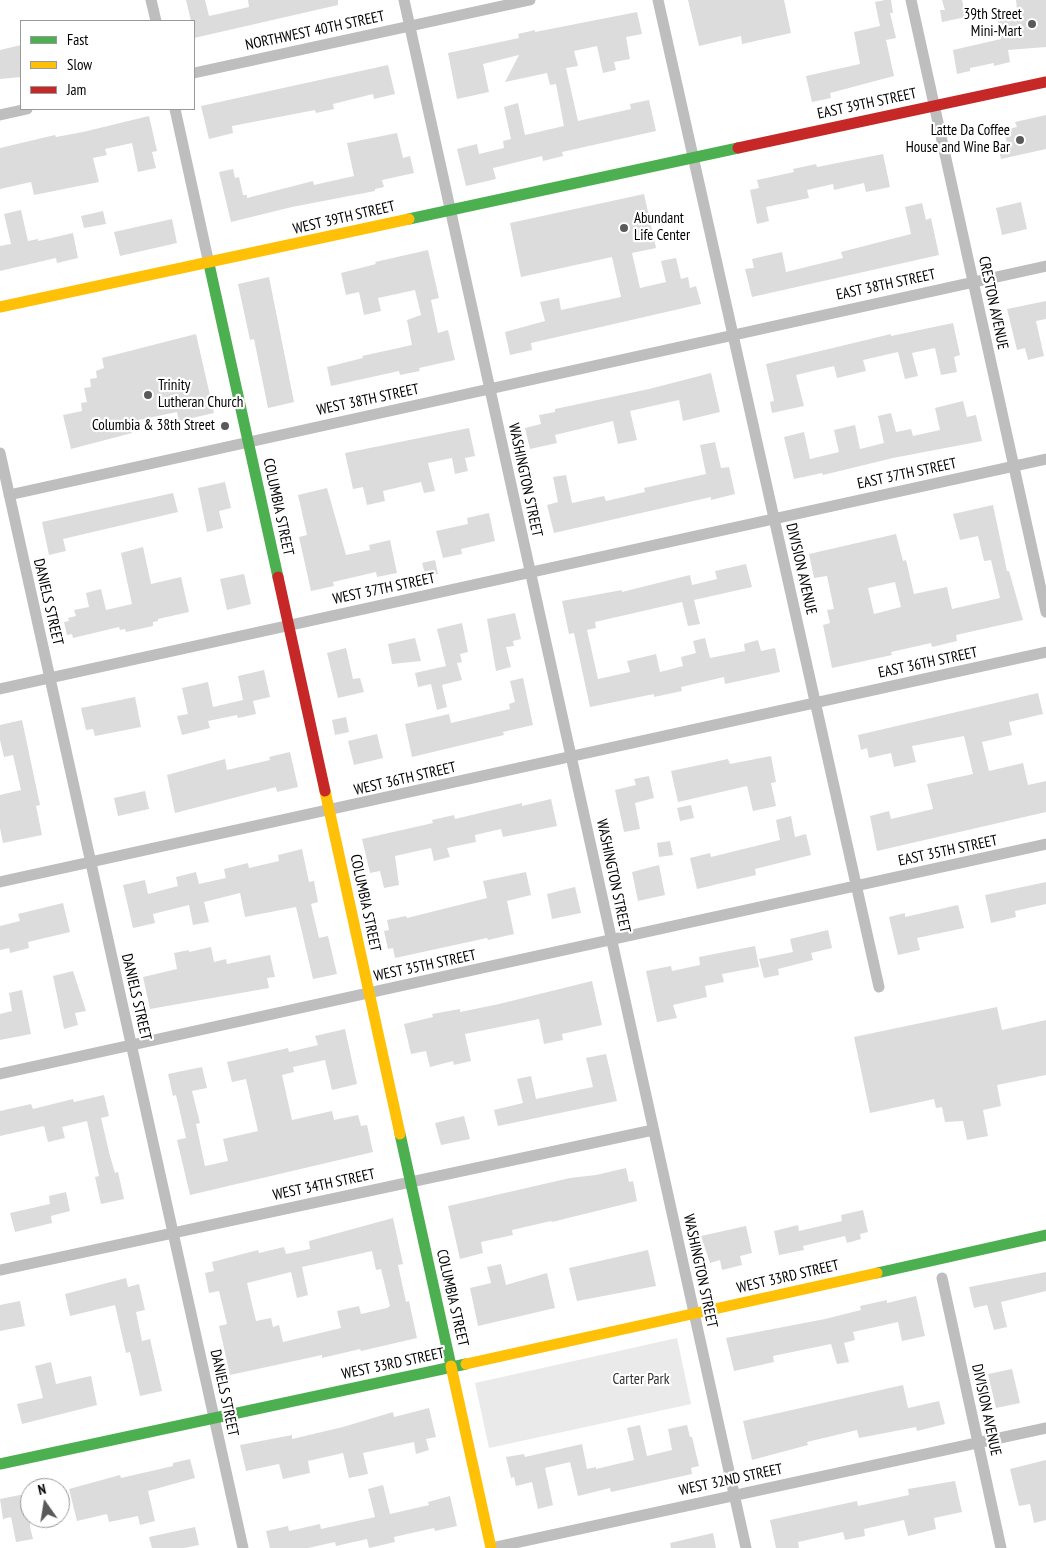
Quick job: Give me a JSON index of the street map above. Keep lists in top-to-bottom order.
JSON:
{
  "streets": {
    "street": [
      "NORTHWEST 40TH STREET",
      "EAST 39TH STREET",
      "WEST 39TH STREET",
      "EAST 38TH STREET",
      "CRESTON AVENUE",
      "WEST 38TH STREET",
      "EAST 37TH STREET",
      "WASHINGTON STREET",
      "COLUMBIA STREET",
      "DIVISION AVENUE",
      "WEST 37TH STREET",
      "DANIELS STREET",
      "EAST 36TH STREET",
      "WEST 36TH STREET",
      "EAST 35TH STREET",
      "WEST 35TH STREET",
      "WEST 34TH STREET",
      "WEST 33RD STREET",
      "WEST 32ND STREET"
    ]
  },
  "crossings": [
    ["NORTHWEST 40TH STREET", "WASHINGTON STREET"],
    ["EAST 39TH STREET", "WEST 39TH STREET"],
    ["EAST 39TH STREET", "CRESTON AVENUE"],
    ["EAST 39TH STREET", "DIVISION AVENUE"],
    ["WEST 39TH STREET", "WASHINGTON STREET"],
    ["WEST 39TH STREET", "COLUMBIA STREET"],
    ["WEST 39TH STREET", "DIVISION AVENUE"],
    ["EAST 38TH STREET", "CRESTON AVENUE"],
    ["EAST 38TH STREET", "WEST 38TH STREET"],
    ["EAST 38TH STREET", "DIVISION AVENUE"],
    ["CRESTON AVENUE", "EAST 37TH STREET"],
    ["WEST 38TH STREET", "WASHINGTON STREET"],
    ["WEST 38TH STREET", "COLUMBIA STREET"],
    ["WEST 38TH STREET", "DIVISION AVENUE"],
    ["WEST 38TH STREET", "DANIELS STREET"],
    ["EAST 37TH STREET", "DIVISION AVENUE"],
    ["EAST 37TH STREET", "WEST 37TH STREET"],
    ["WASHINGTON STREET", "WEST 37TH STREET"],
    ["WASHINGTON STREET", "WEST 36TH STREET"],
    ["WASHINGTON STREET", "WEST 35TH STREET"],
    ["WASHINGTON STREET", "WEST 34TH STREET"],
    ["WASHINGTON STREET", "WEST 33RD STREET"],
    ["WASHINGTON STREET", "WEST 32ND STREET"],
    ["COLUMBIA STREET", "WEST 37TH STREET"],
    ["COLUMBIA STREET", "WEST 36TH STREET"],
    ["COLUMBIA STREET", "WEST 35TH STREET"],
    ["COLUMBIA STREET", "WEST 34TH STREET"],
    ["COLUMBIA STREET", "WEST 33RD STREET"],
    ["COLUMBIA STREET", "WEST 32ND STREET"],
    ["DIVISION AVENUE", "WEST 37TH STREET"],
    ["DIVISION AVENUE", "EAST 36TH STREET"],
    ["DIVISION AVENUE", "WEST 36TH STREET"],
    ["DIVISION AVENUE", "EAST 35TH STREET"],
    ["DIVISION AVENUE", "WEST 35TH STREET"],
    ["DIVISION AVENUE", "WEST 32ND STREET"],
    ["WEST 37TH STREET", "DANIELS STREET"],
    ["DANIELS STREET", "WEST 36TH STREET"],
    ["DANIELS STREET", "WEST 35TH STREET"],
    ["DANIELS STREET", "WEST 34TH STREET"],
    ["DANIELS STREET", "WEST 33RD STREET"],
    ["EAST 36TH STREET", "WEST 36TH STREET"],
    ["EAST 35TH STREET", "WEST 35TH STREET"]
  ],
  "parks": ["Carter Park"],
  "places": [
    "39th Street Mini-Mart",
    "Latte Da Coffee House and Wine Bar",
    "Abundant Life Center",
    "Trinity Lutheran Church",
    "Columbia & 38th Street"
  ],
  "legend": ["Fast", "Slow", "Jam"],
  "north": "top"
}
